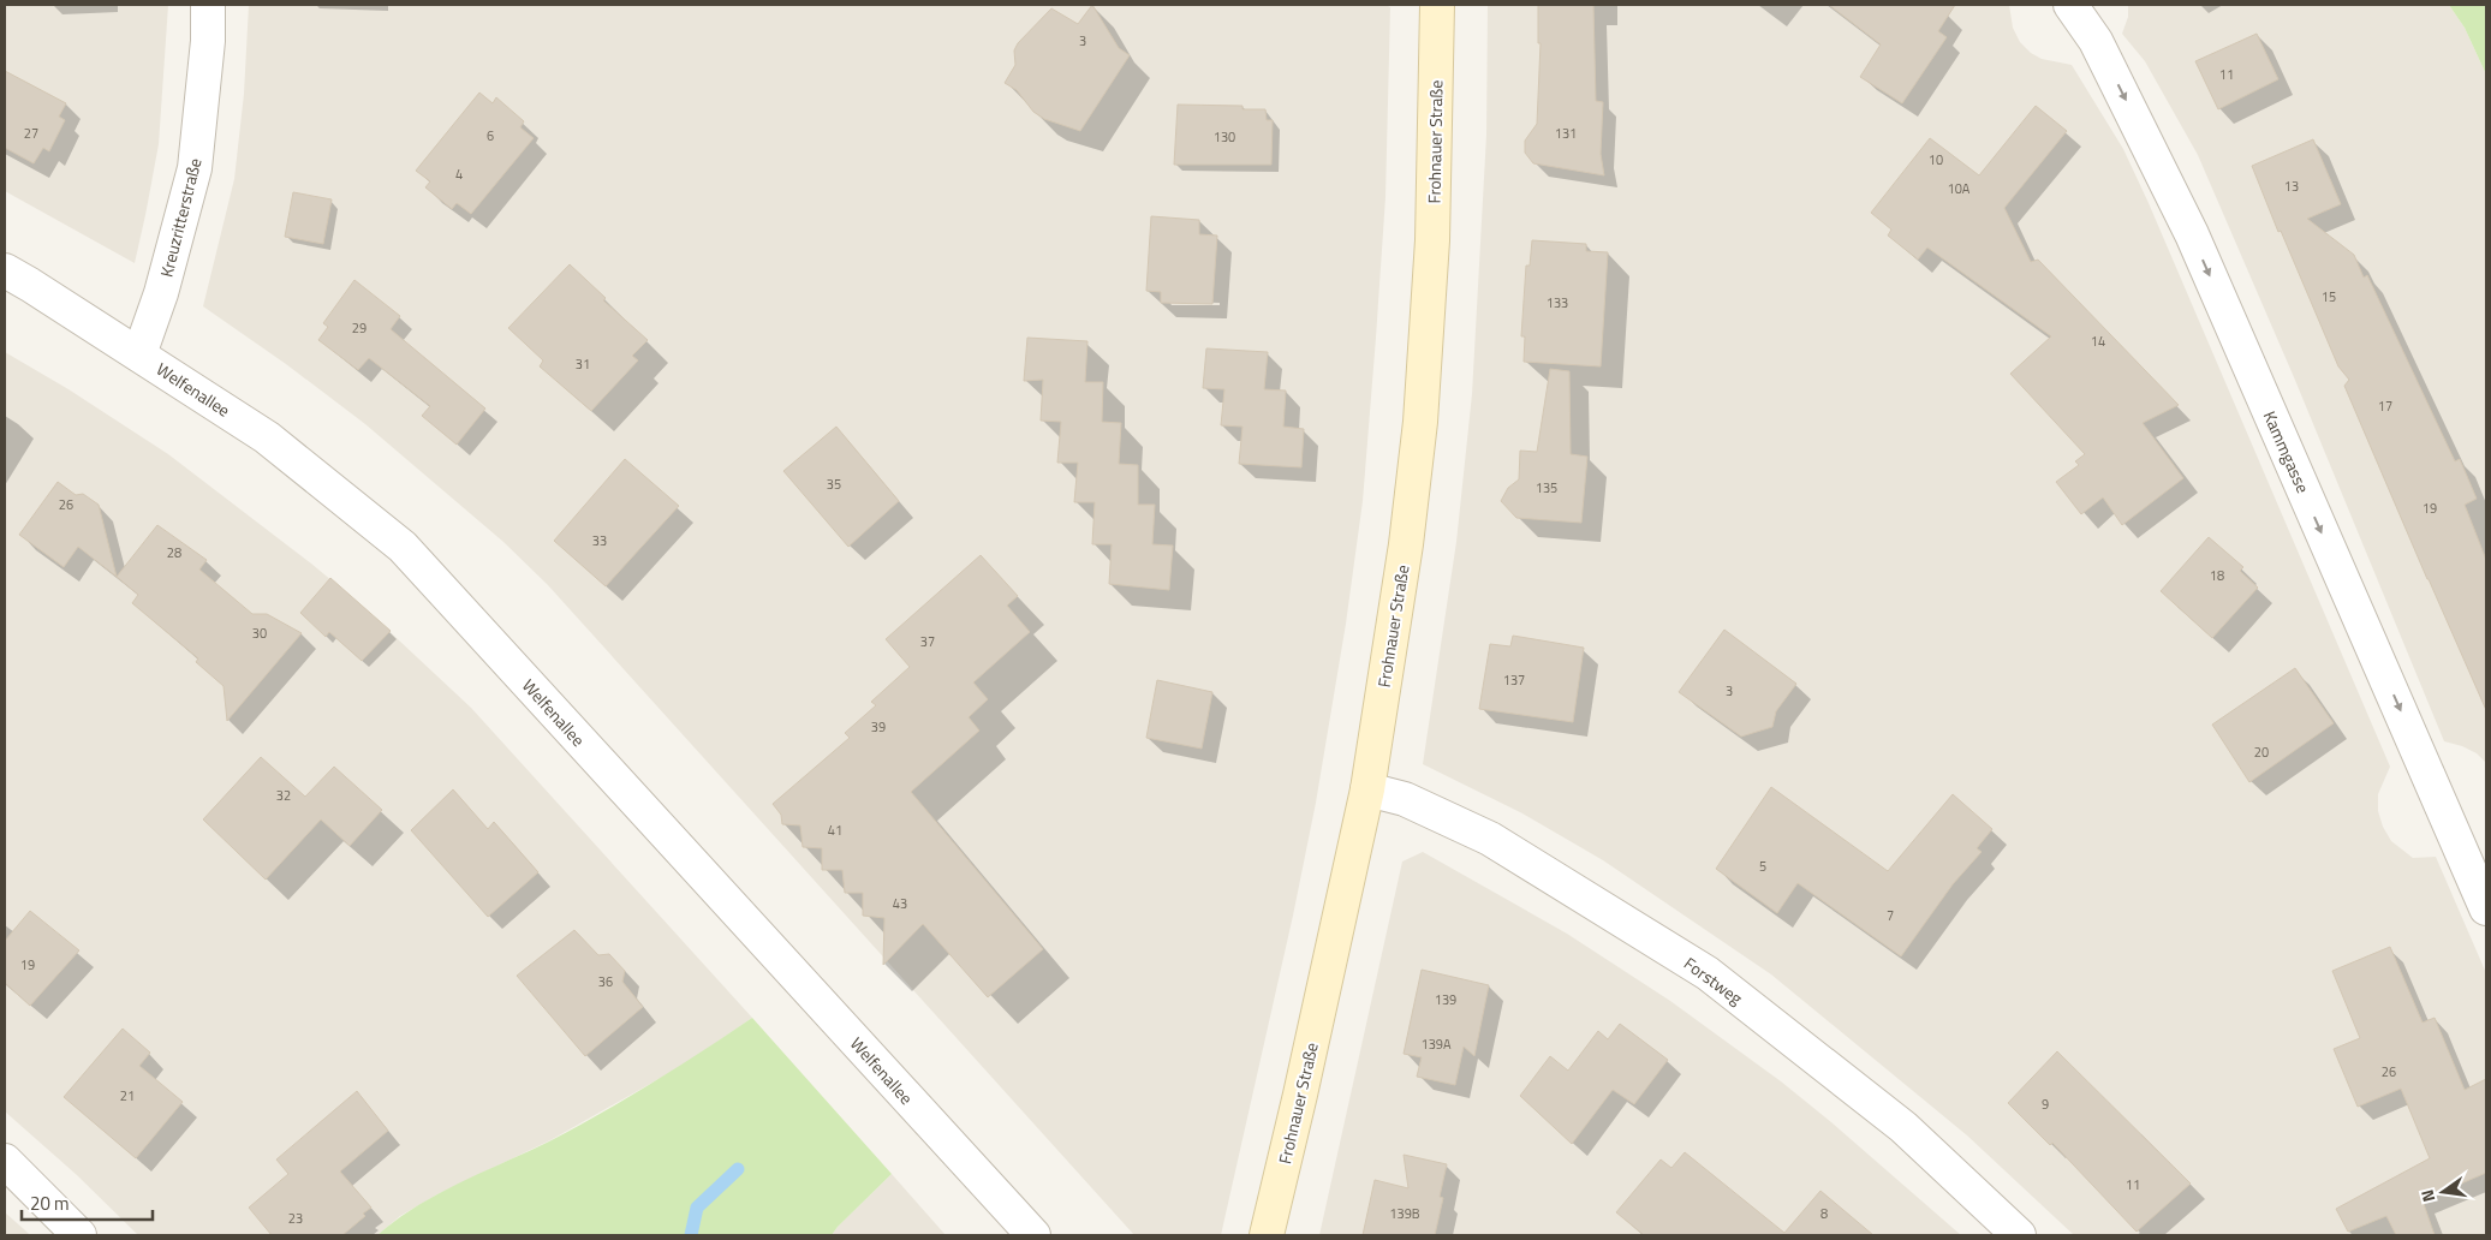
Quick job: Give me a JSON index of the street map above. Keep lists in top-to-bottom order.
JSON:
{
  "streets": {
    "street": [
      "Frohnauer Straße",
      "Kreuzritterstraße",
      "Welfenallee",
      "Kammgasse",
      "Forstweg"
    ]
  },
  "crossings": [
    ["Frohnauer Straße", "Forstweg"],
    ["Kreuzritterstraße", "Welfenallee"]
  ],
  "one_way": ["Kammgasse"],
  "house_numbers": [
    "3",
    "11",
    "27",
    "131",
    "6",
    "130",
    "10",
    "4",
    "13",
    "10A",
    "15",
    "133",
    "29",
    "14",
    "31",
    "17",
    "35",
    "135",
    "26",
    "19",
    "33",
    "28",
    "18",
    "30",
    "37",
    "137",
    "3",
    "39",
    "20",
    "32",
    "41",
    "5",
    "43",
    "7",
    "19",
    "36",
    "139",
    "139A",
    "26",
    "21",
    "9",
    "11",
    "139B",
    "8",
    "23"
  ],
  "scale_bar": "20 m",
  "north": "left"
}
